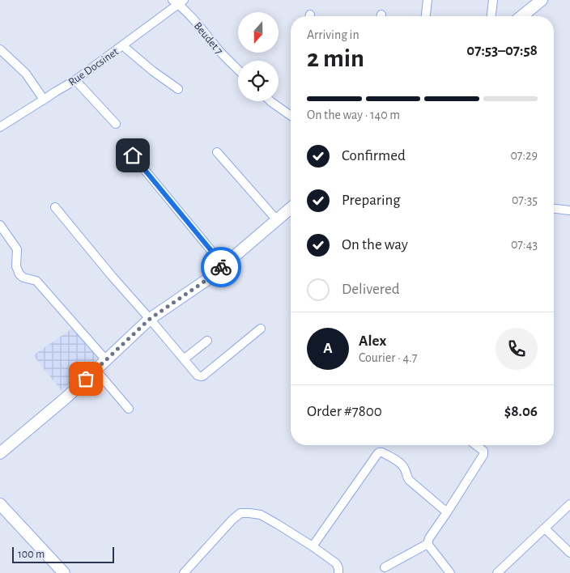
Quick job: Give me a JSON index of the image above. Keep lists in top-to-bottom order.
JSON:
{
  "streets": {
    "street": ["Beudet 7", "Rue Docsinet"]
  },
  "crossings": [
    ["Beudet 7", "Rue Docsinet"]
  ],
  "scale_bar": "100 m",
  "north": "bottom",
  "page": {
    "heading": ["2 min", "Arriving in", "07:53–07:58"],
    "panel": [
      "Alex",
      "Courier · 4.7",
      "Order #7800",
      "$8.06"
    ],
    "bar": "On the way · 140 m",
    "list": [
      ["Confirmed", "07:29"],
      ["Preparing", "07:35"],
      ["On the way", "07:43"],
      "Delivered"
    ],
    "round": "A",
    "scale": "100 m"
  }
}
